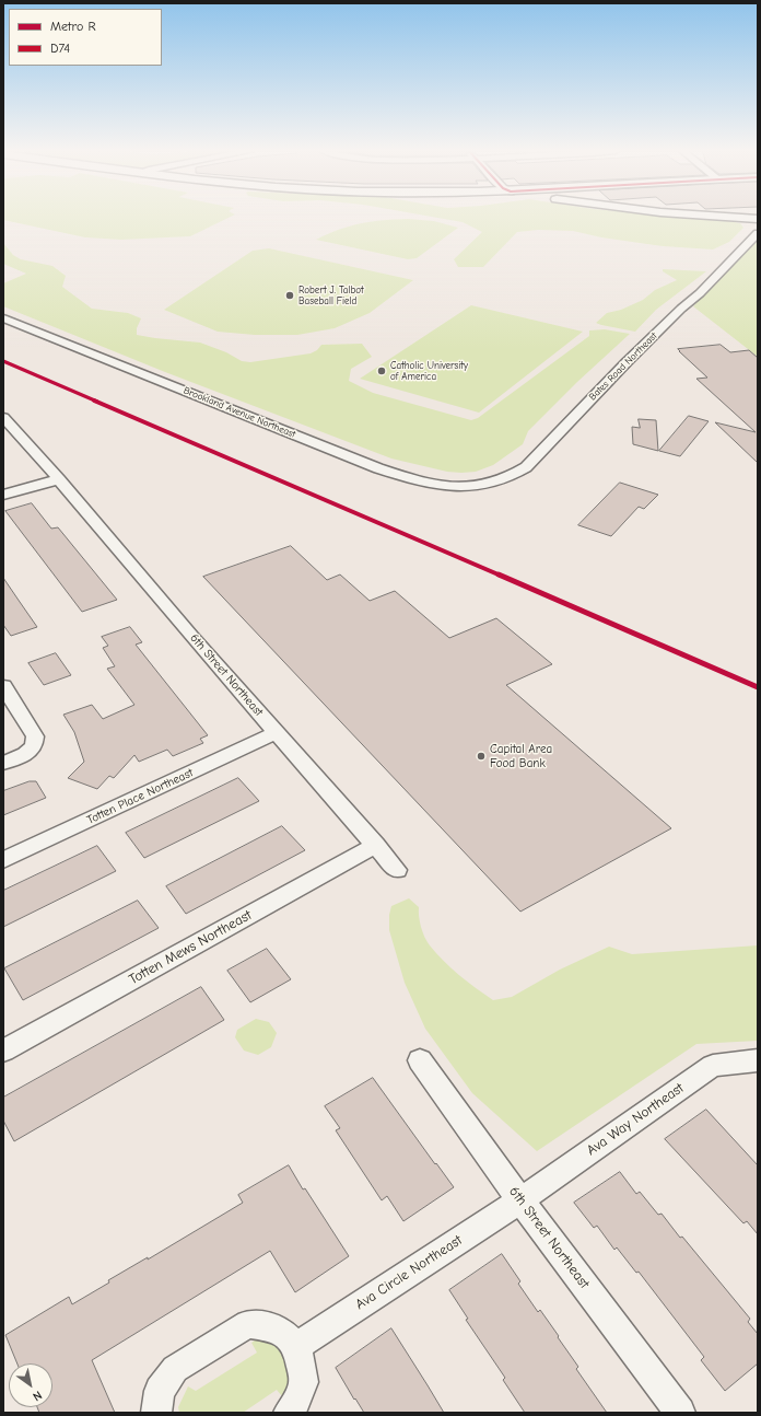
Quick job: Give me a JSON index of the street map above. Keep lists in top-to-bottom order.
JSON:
{
  "streets": {
    "street": [
      "Bates Road Northeast",
      "Brookland Avenue Northeast",
      "6th Street Northeast",
      "Totten Place Northeast",
      "Totten Mews Northeast",
      "Ava Way Northeast",
      "Ava Circle Northeast"
    ]
  },
  "crossings": [
    ["Bates Road Northeast", "Brookland Avenue Northeast"],
    ["6th Street Northeast", "Totten Place Northeast"],
    ["6th Street Northeast", "Totten Mews Northeast"],
    ["6th Street Northeast", "Ava Way Northeast"],
    ["6th Street Northeast", "Ava Circle Northeast"],
    ["Ava Way Northeast", "Ava Circle Northeast"]
  ],
  "places": ["Robert J. Talbot Baseball Field", "Catholic University of America", "Capital Area Food Bank"],
  "lines": ["metro line R"],
  "legend": ["Metro R", "D74"],
  "north": "bottom right"
}
